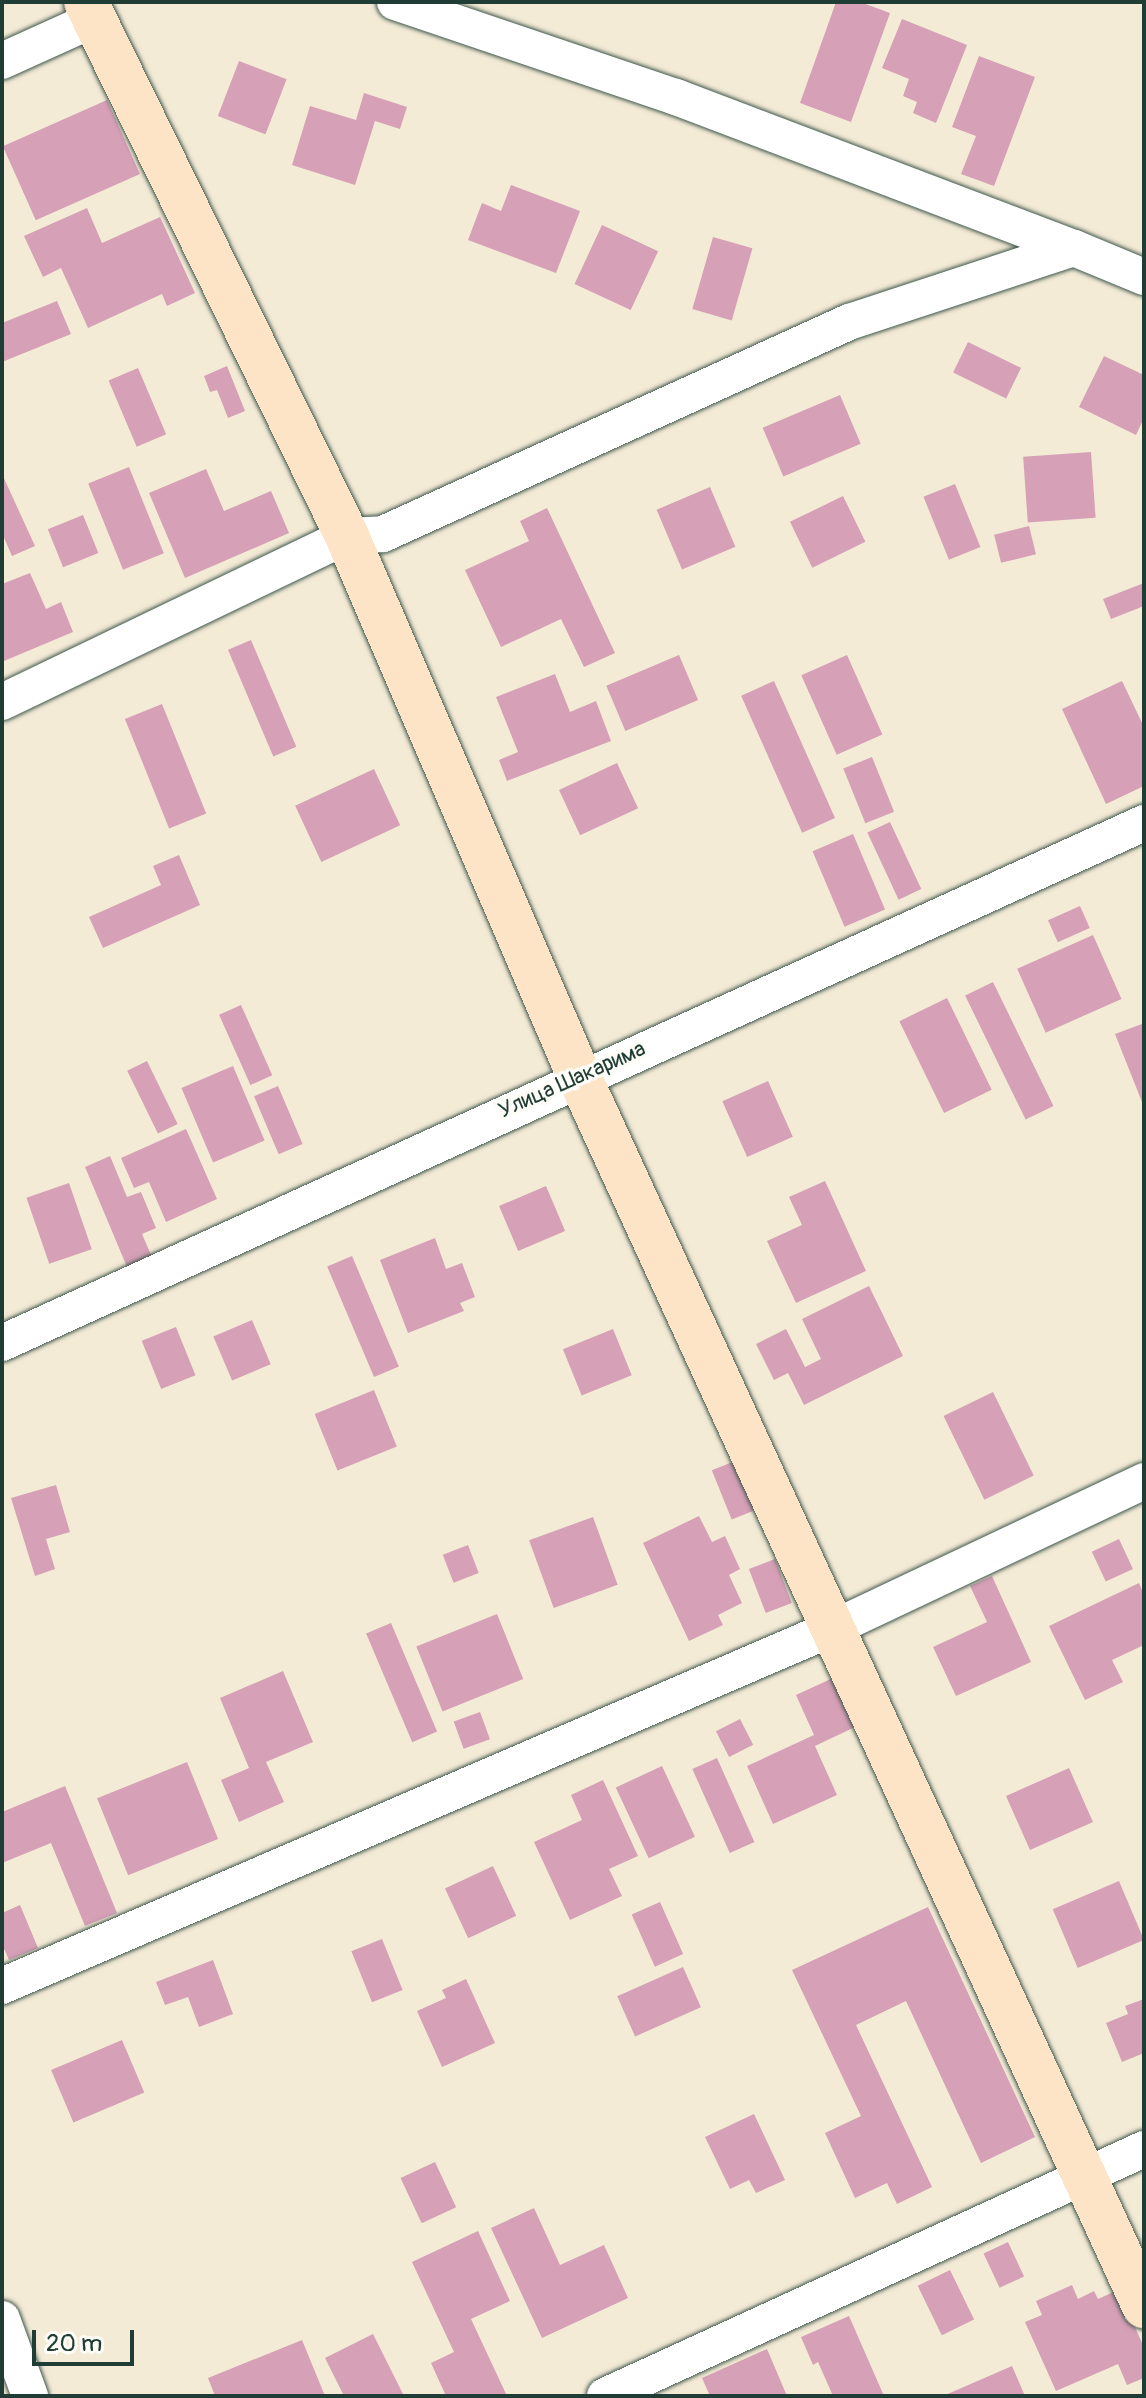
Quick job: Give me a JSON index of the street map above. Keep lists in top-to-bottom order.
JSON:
{
  "streets": {
    "street": ["Улица Шакарима"]
  },
  "scale_bar": "20 m"
}
